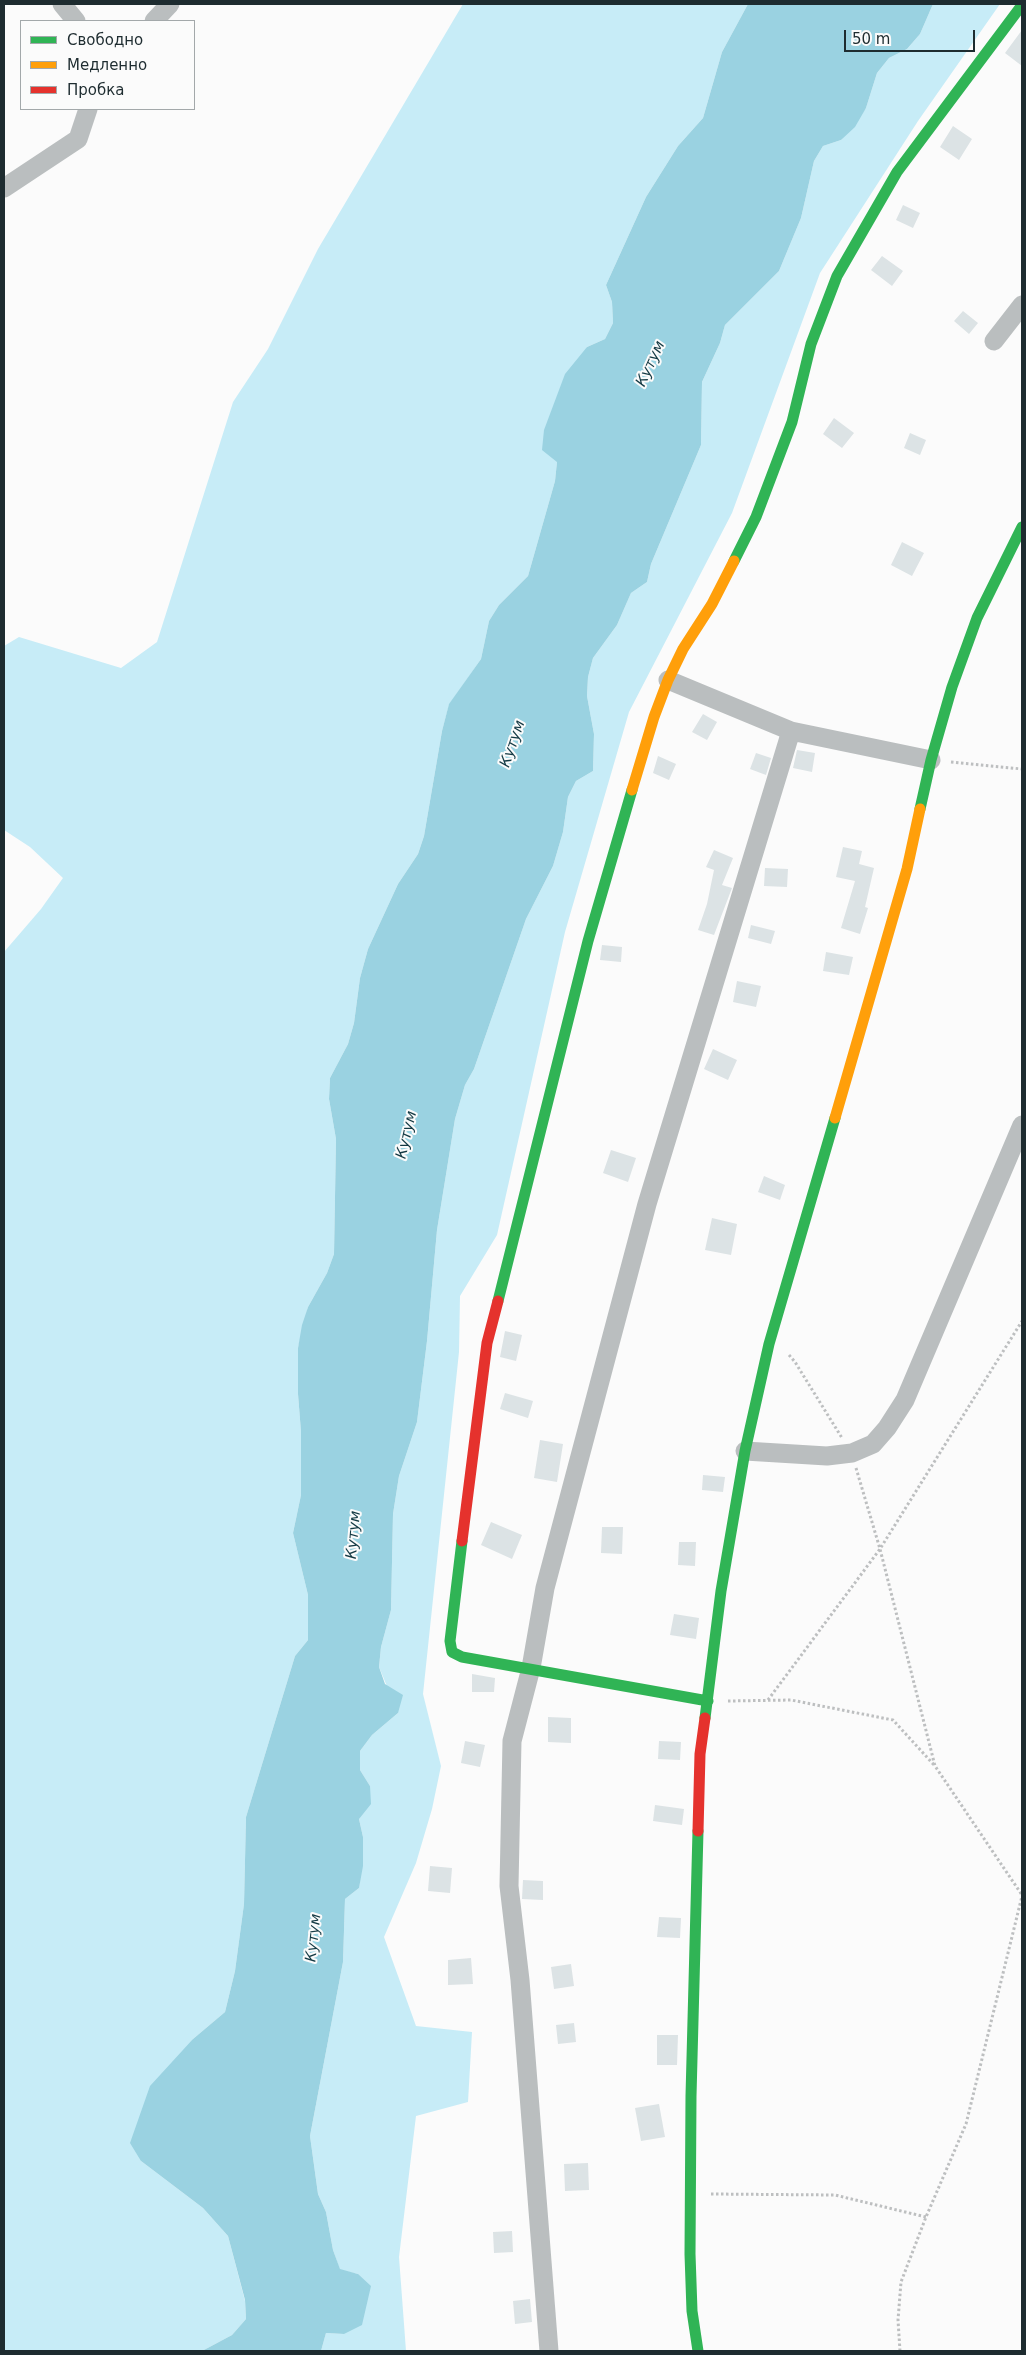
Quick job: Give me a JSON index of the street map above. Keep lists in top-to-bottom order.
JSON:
{
  "water": ["Кутум"],
  "legend": ["Свободно", "Медленно", "Пробка"],
  "scale_bar": "50 m"
}
